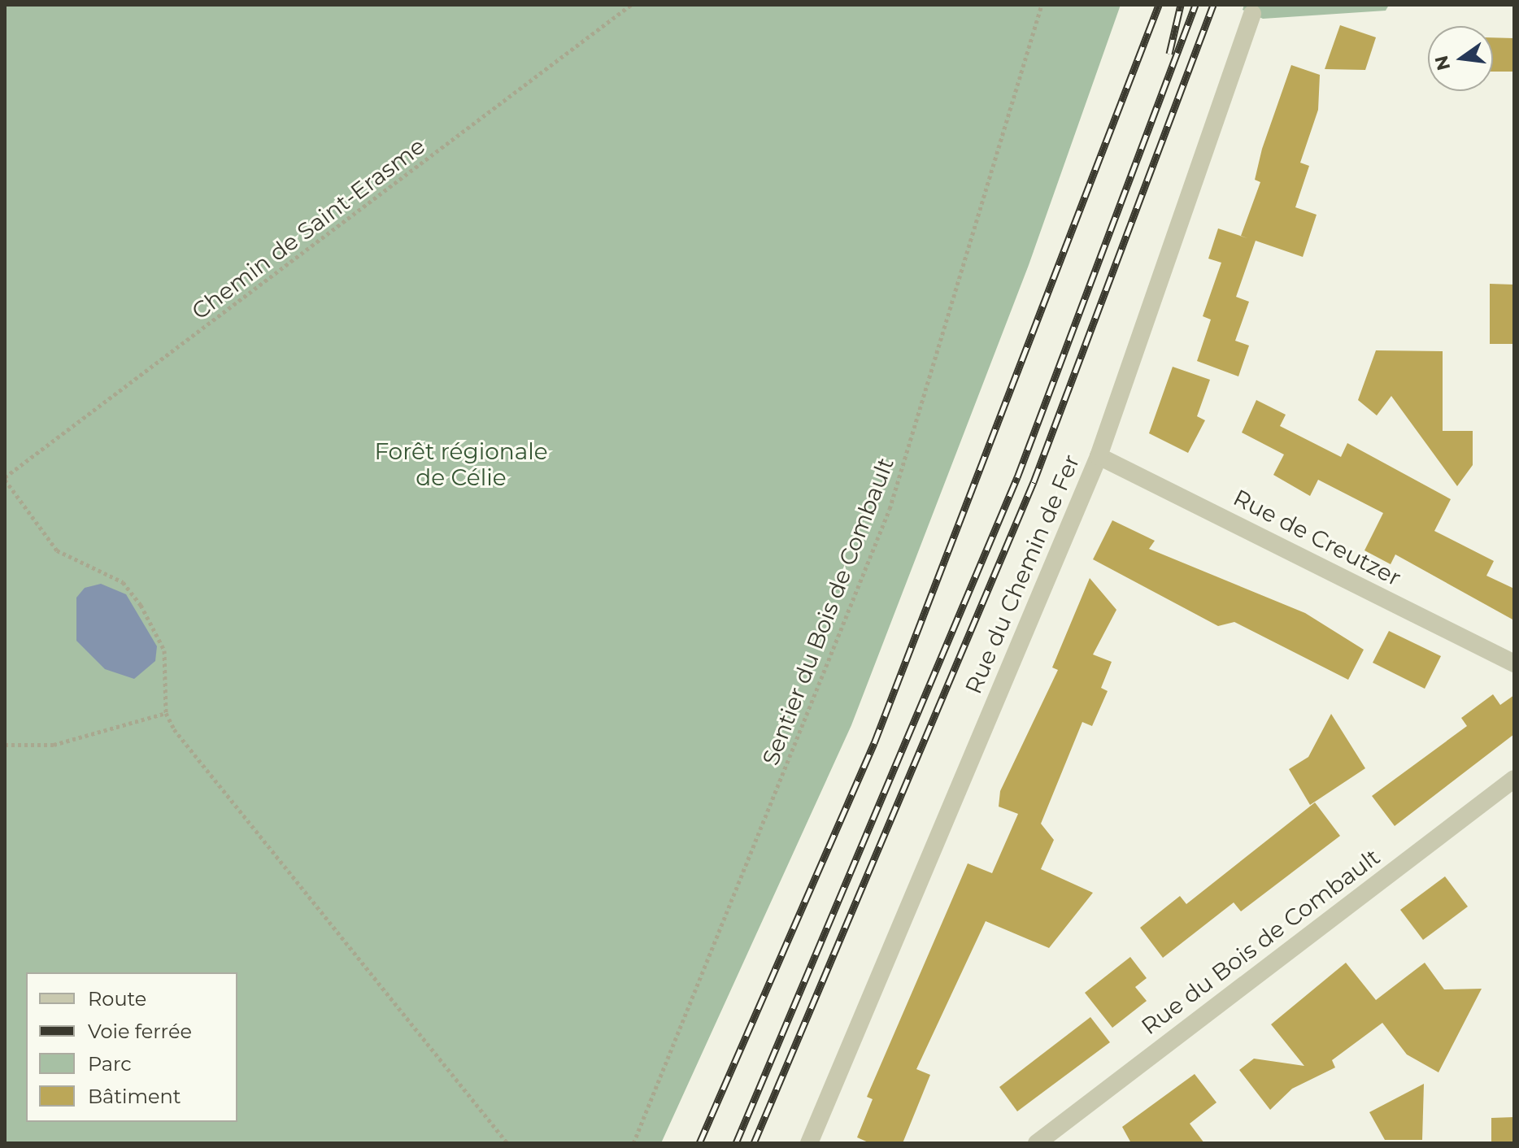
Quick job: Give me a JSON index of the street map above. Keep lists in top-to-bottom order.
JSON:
{
  "streets": {
    "street": ["Rue de Creutzer", "Rue du Chemin de Fer", "Rue du Bois de Combault"],
    "path": ["Chemin de Saint-Erasme", "Sentier du Bois de Combault"]
  },
  "crossings": [
    ["Rue de Creutzer", "Rue du Chemin de Fer"]
  ],
  "parks": ["Forêt régionale de Célie"],
  "legend": [
    "Route",
    "Voie ferrée",
    "Parc",
    "Bâtiment"
  ],
  "north": "left"
}
